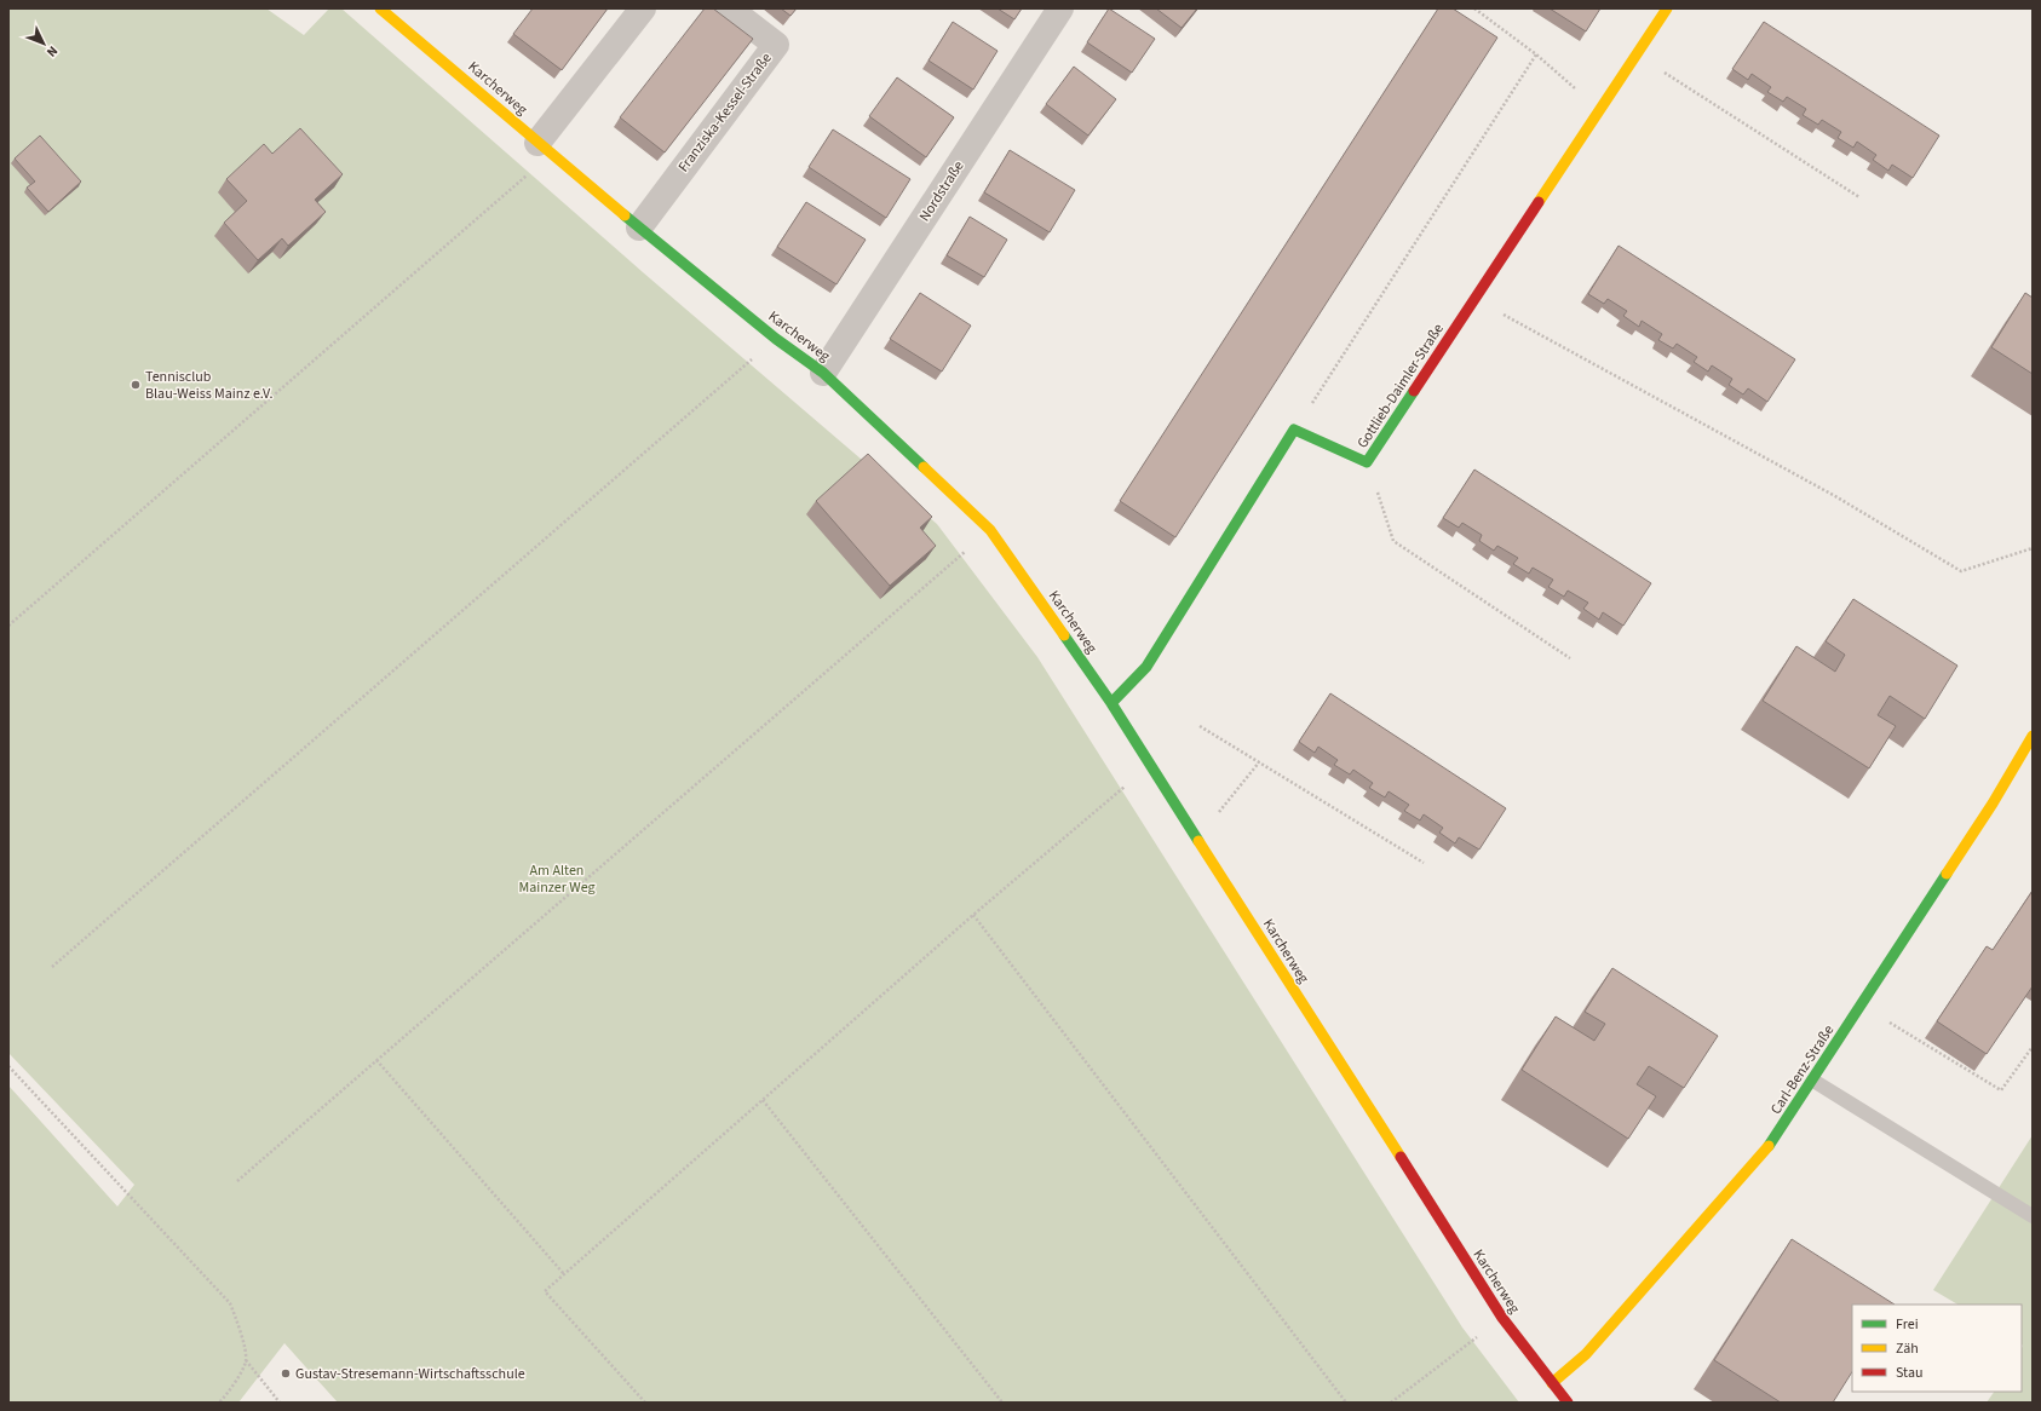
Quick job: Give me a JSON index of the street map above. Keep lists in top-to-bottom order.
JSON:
{
  "streets": {
    "street": [
      "Karcherweg",
      "Franziska-Kessel-Straße",
      "Nordstraße",
      "Gottlieb-Daimler-Straße",
      "Carl-Benz-Straße"
    ]
  },
  "crossings": [
    ["Karcherweg", "Franziska-Kessel-Straße"],
    ["Karcherweg", "Nordstraße"],
    ["Karcherweg", "Carl-Benz-Straße"]
  ],
  "parks": ["Am Alten Mainzer Weg"],
  "places": ["Tennisclub Blau-Weiss Mainz e.V.", "Gustav-Stresemann-Wirtschaftsschule"],
  "legend": ["Frei", "Zäh", "Stau"],
  "north": "bottom right"
}
